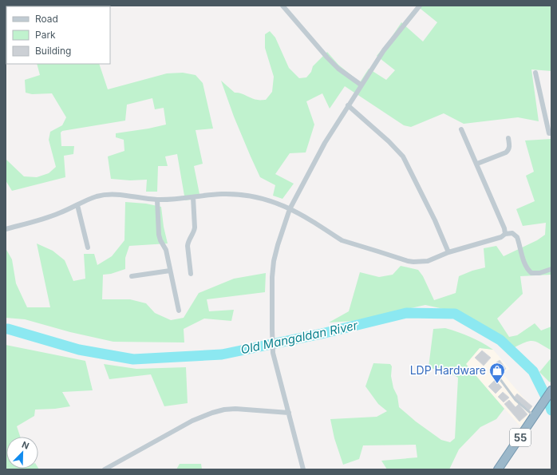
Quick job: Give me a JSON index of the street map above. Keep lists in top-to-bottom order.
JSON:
{
  "streets": {
    "highway": ["55"]
  },
  "water": ["Old Mangaldan River"],
  "places": {
    "shop": ["LDP Hardware"]
  },
  "legend": ["Road", "Park", "Building"],
  "north": "top right"
}
